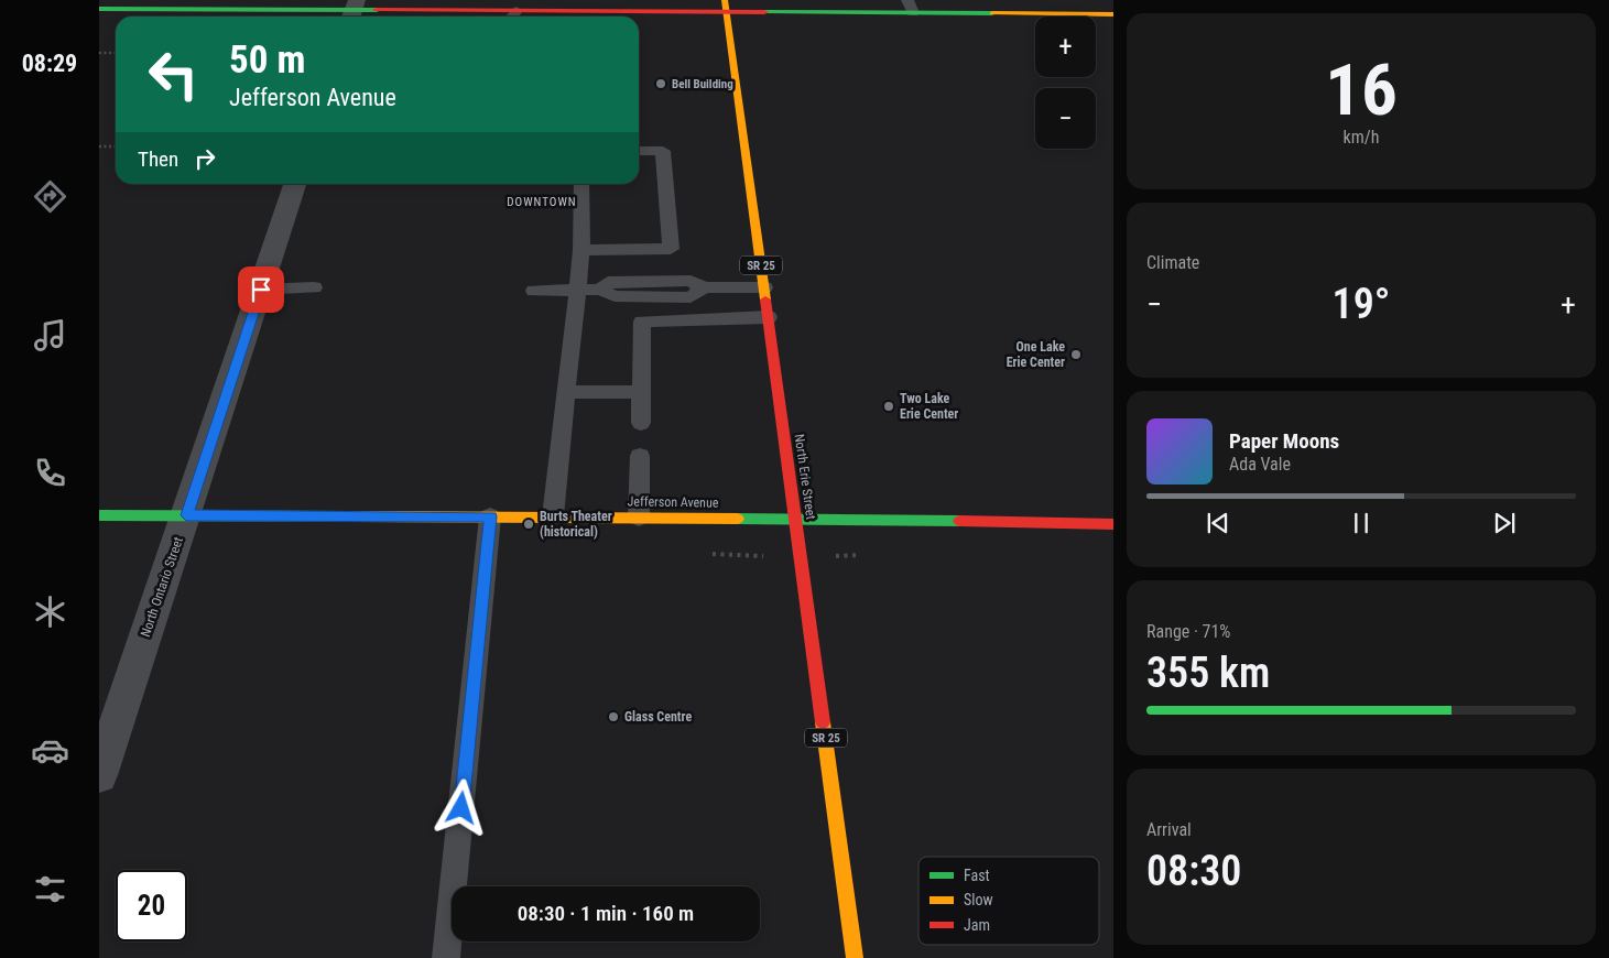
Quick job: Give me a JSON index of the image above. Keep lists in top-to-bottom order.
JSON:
{
  "streets": {
    "street": [
      "SR 25",
      "North Erie Street",
      "Jefferson Avenue",
      "North Ontario Street"
    ]
  },
  "crossings": [
    ["North Erie Street", "Jefferson Avenue"],
    ["Jefferson Avenue", "North Ontario Street"]
  ],
  "districts": ["DOWNTOWN"],
  "places": [
    "Bell Building",
    "One Lake Erie Center",
    "Two Lake Erie Center",
    "Burts Theater (historical)",
    "Glass Centre"
  ],
  "legend": ["Fast", "Slow", "Jam"],
  "page": {
    "tabs": "08:29",
    "tile": [
      ["16", "km/h"],
      "Climate",
      ["Range · 71%", "355 km"],
      ["Arrival", "08:30"]
    ],
    "map_buttons": ["+", "−"],
    "turn": ["50 m", "Jefferson Avenue"],
    "then": "Then",
    "heat": ["−", "19°", "+"],
    "song": ["Paper Moons", "Ada Vale"],
    "limit": "20",
    "trip": "08:30 · 1 min · 160 m"
  }
}
